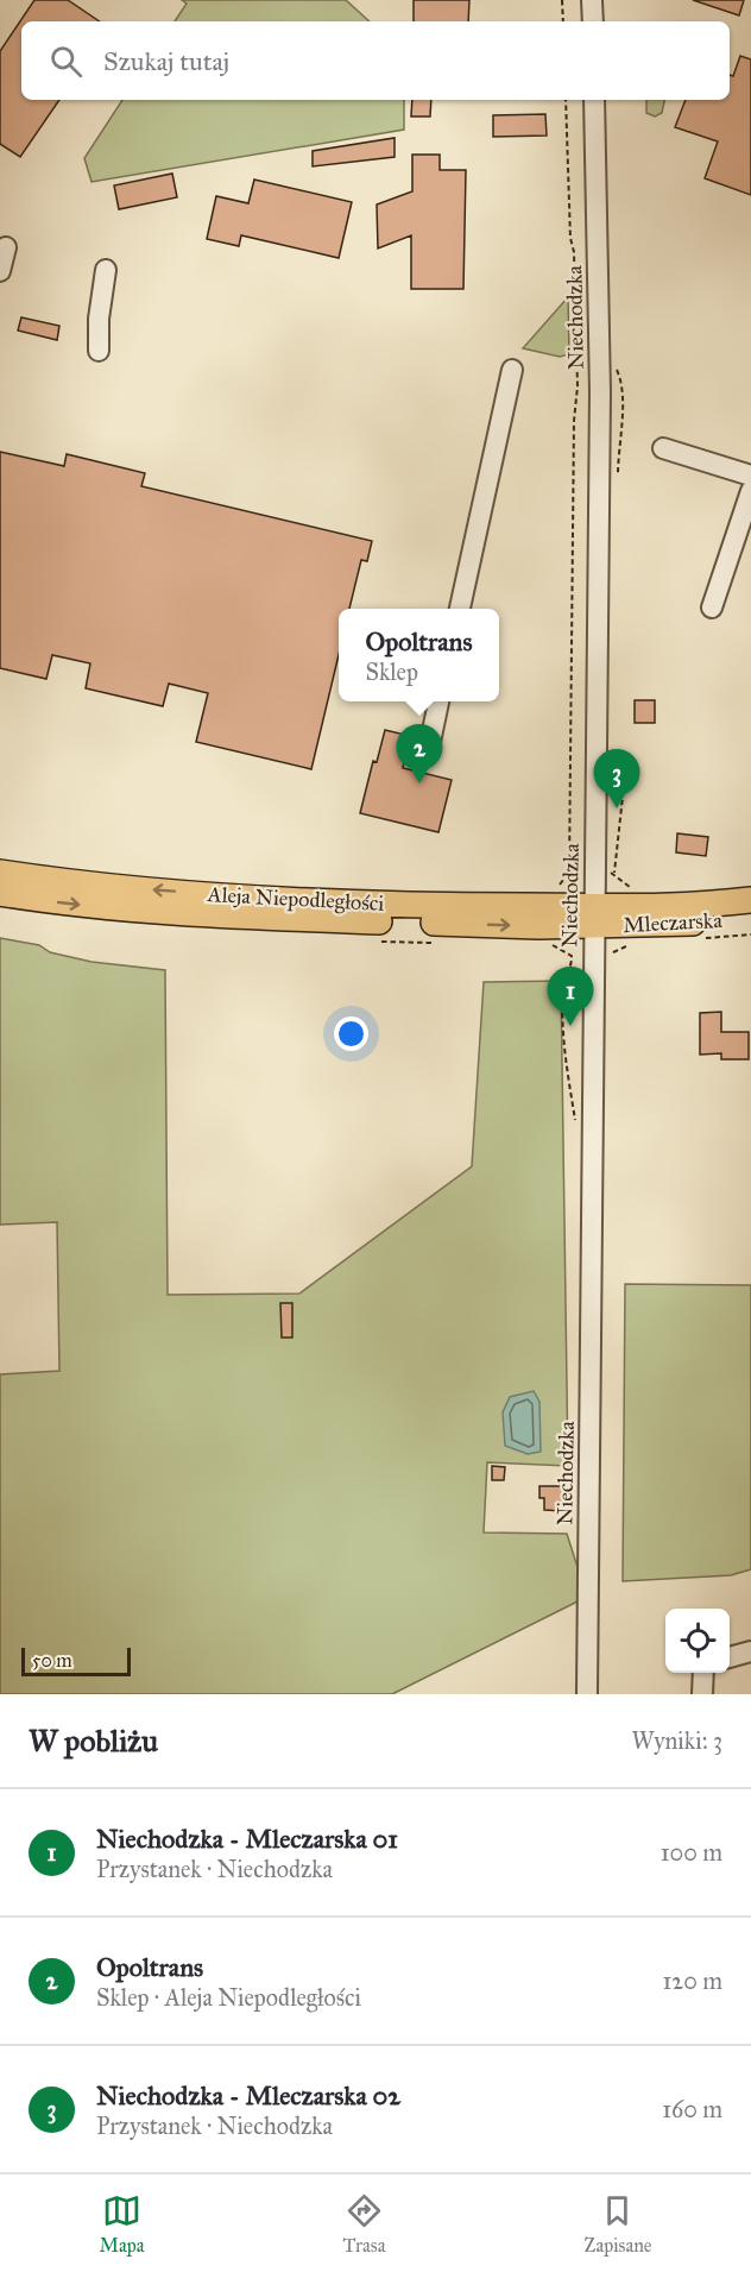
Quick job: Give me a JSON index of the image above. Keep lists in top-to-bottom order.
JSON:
{
  "streets": {
    "main road": ["Aleja Niepodległości", "Mleczarska"],
    "street": ["Niechodzka"]
  },
  "crossings": [
    ["Niechodzka", "Aleja Niepodległości"],
    ["Niechodzka", "Mleczarska"],
    ["Aleja Niepodległości", "Mleczarska"]
  ],
  "scale_bar": "50 m",
  "page": {
    "search": "Szukaj tutaj",
    "popup": ["Opoltrans", "Sklep"],
    "pins": ["2", "3", "1"],
    "scale": "50 m",
    "heading": ["W pobliżu", "Wyniki: 3"],
    "list": [
      {
        "mark": "1",
        "name": "Niechodzka - Mleczarska 01",
        "note": "Przystanek · Niechodzka",
        "value": "100 m"
      },
      {
        "mark": "2",
        "name": "Opoltrans",
        "note": "Sklep · Aleja Niepodległości",
        "value": "120 m"
      },
      {
        "mark": "3",
        "name": "Niechodzka - Mleczarska 02",
        "note": "Przystanek · Niechodzka",
        "value": "160 m"
      }
    ],
    "nav": ["Mapa", "Trasa", "Zapisane"]
  }
}
